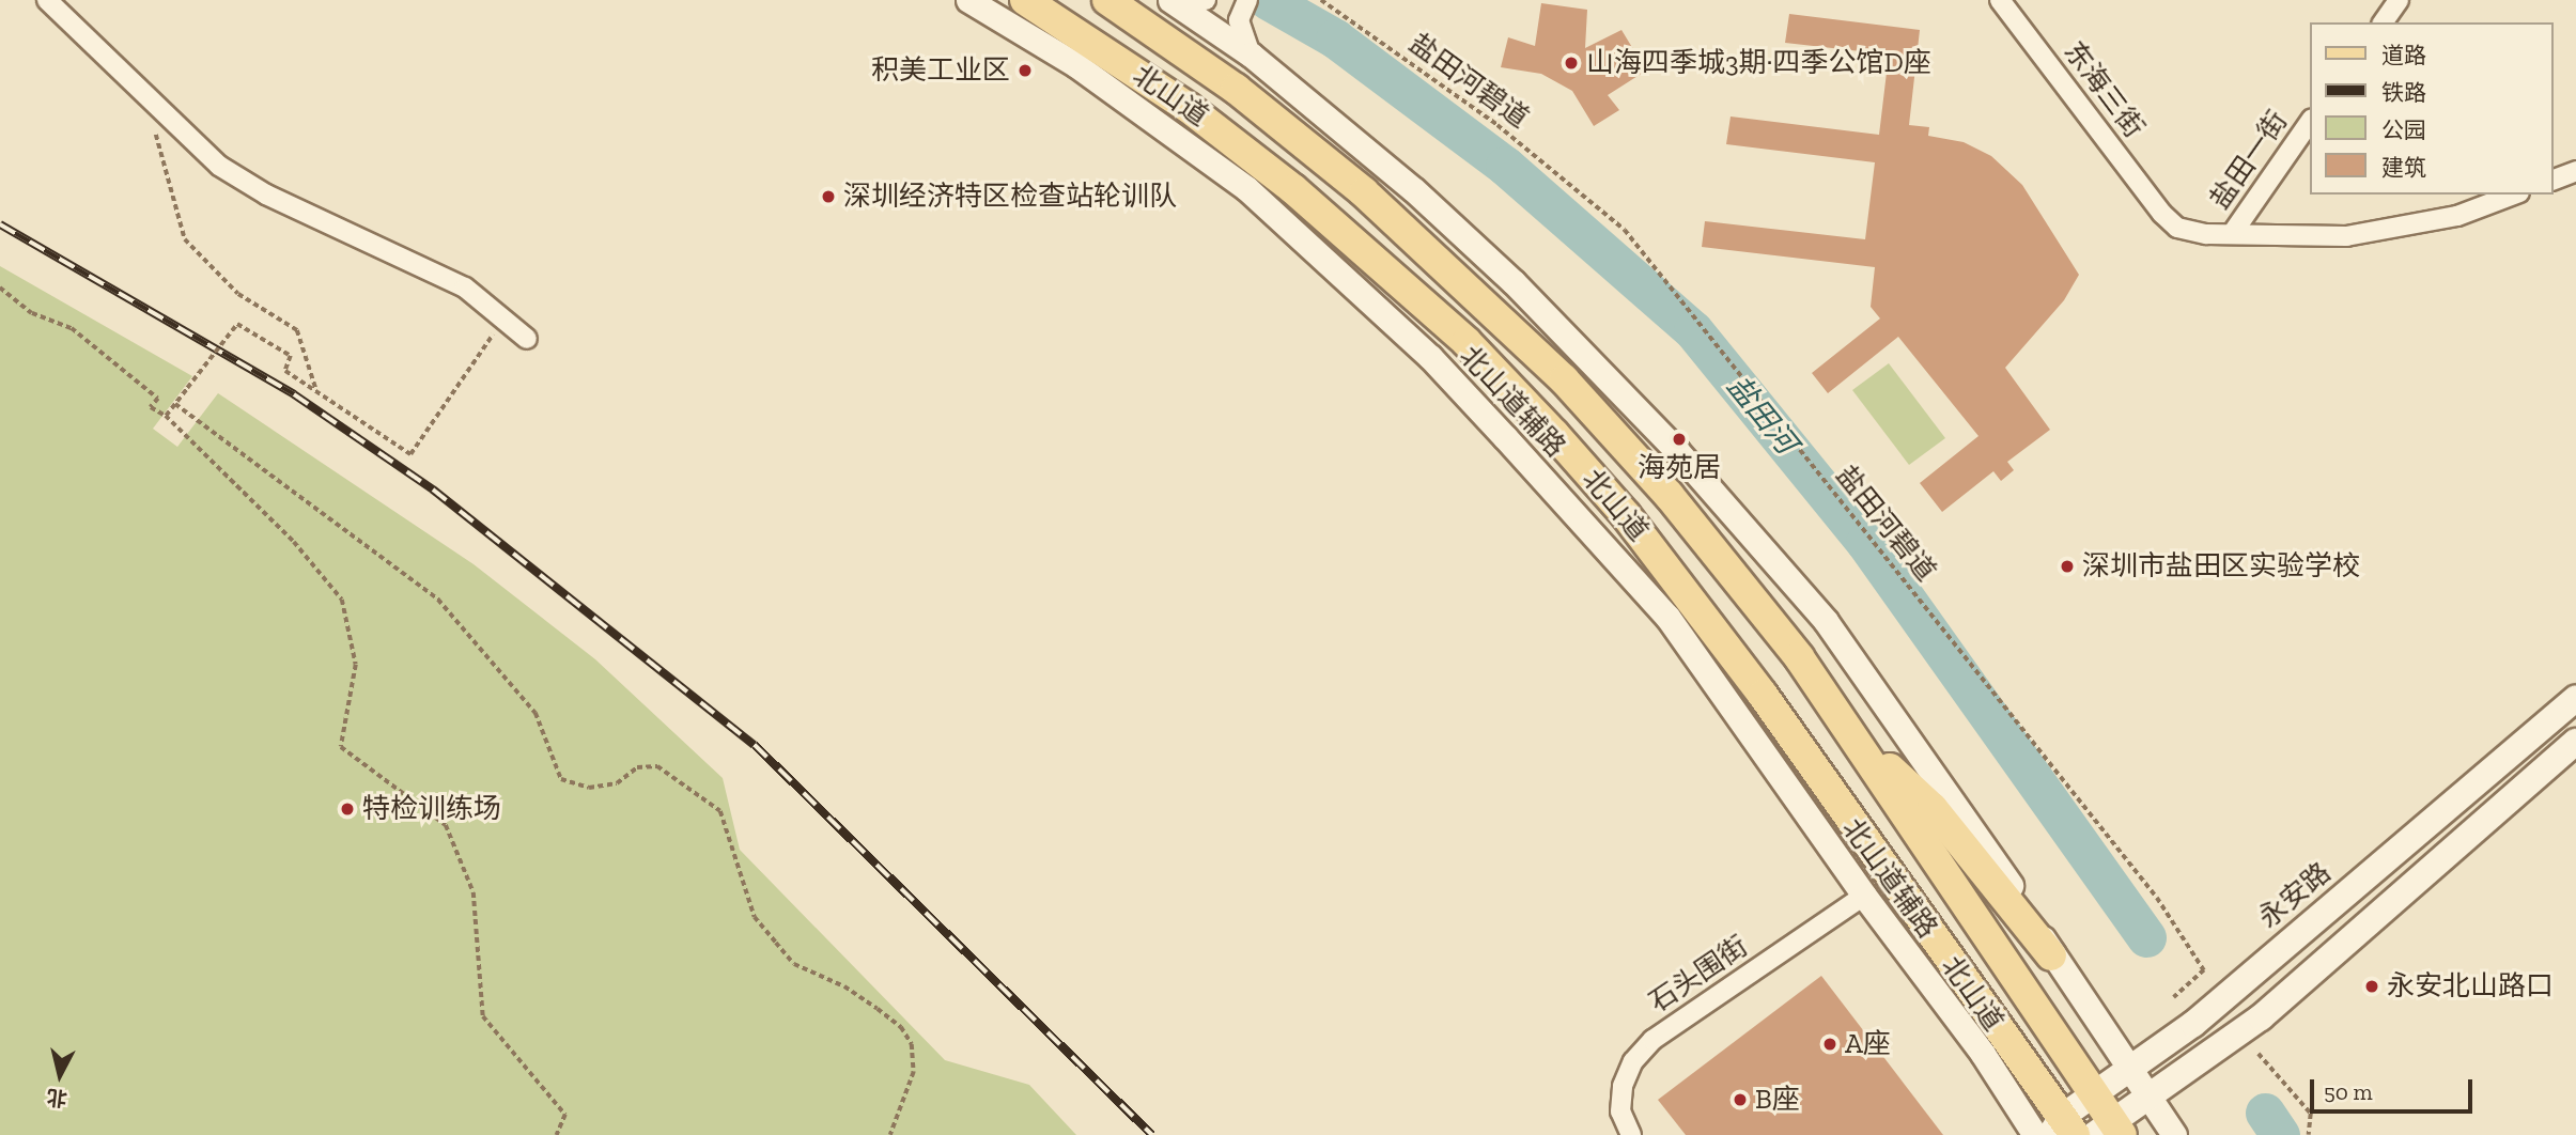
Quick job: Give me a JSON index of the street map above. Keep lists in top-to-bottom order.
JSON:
{
  "streets": {
    "main road": ["北山道", "永安路"],
    "street": [
      "东海三街",
      "盐田一街",
      "北山道辅路",
      "石头围街"
    ],
    "path": ["盐田河碧道"]
  },
  "crossings": [
    ["东海三街", "盐田一街"],
    ["北山道", "北山道辅路"],
    ["北山道", "永安路"],
    ["北山道辅路", "石头围街"]
  ],
  "water": ["盐田河"],
  "places": [
    "山海四季城3期·四季公馆D座",
    "积美工业区",
    "深圳经济特区检查站轮训队",
    "海苑居",
    "深圳市盐田区实验学校",
    "特检训练场",
    "永安北山路口",
    "A座",
    "B座"
  ],
  "legend": [
    "道路",
    "铁路",
    "公园",
    "建筑"
  ],
  "scale_bar": "50 m",
  "north": "bottom"
}
